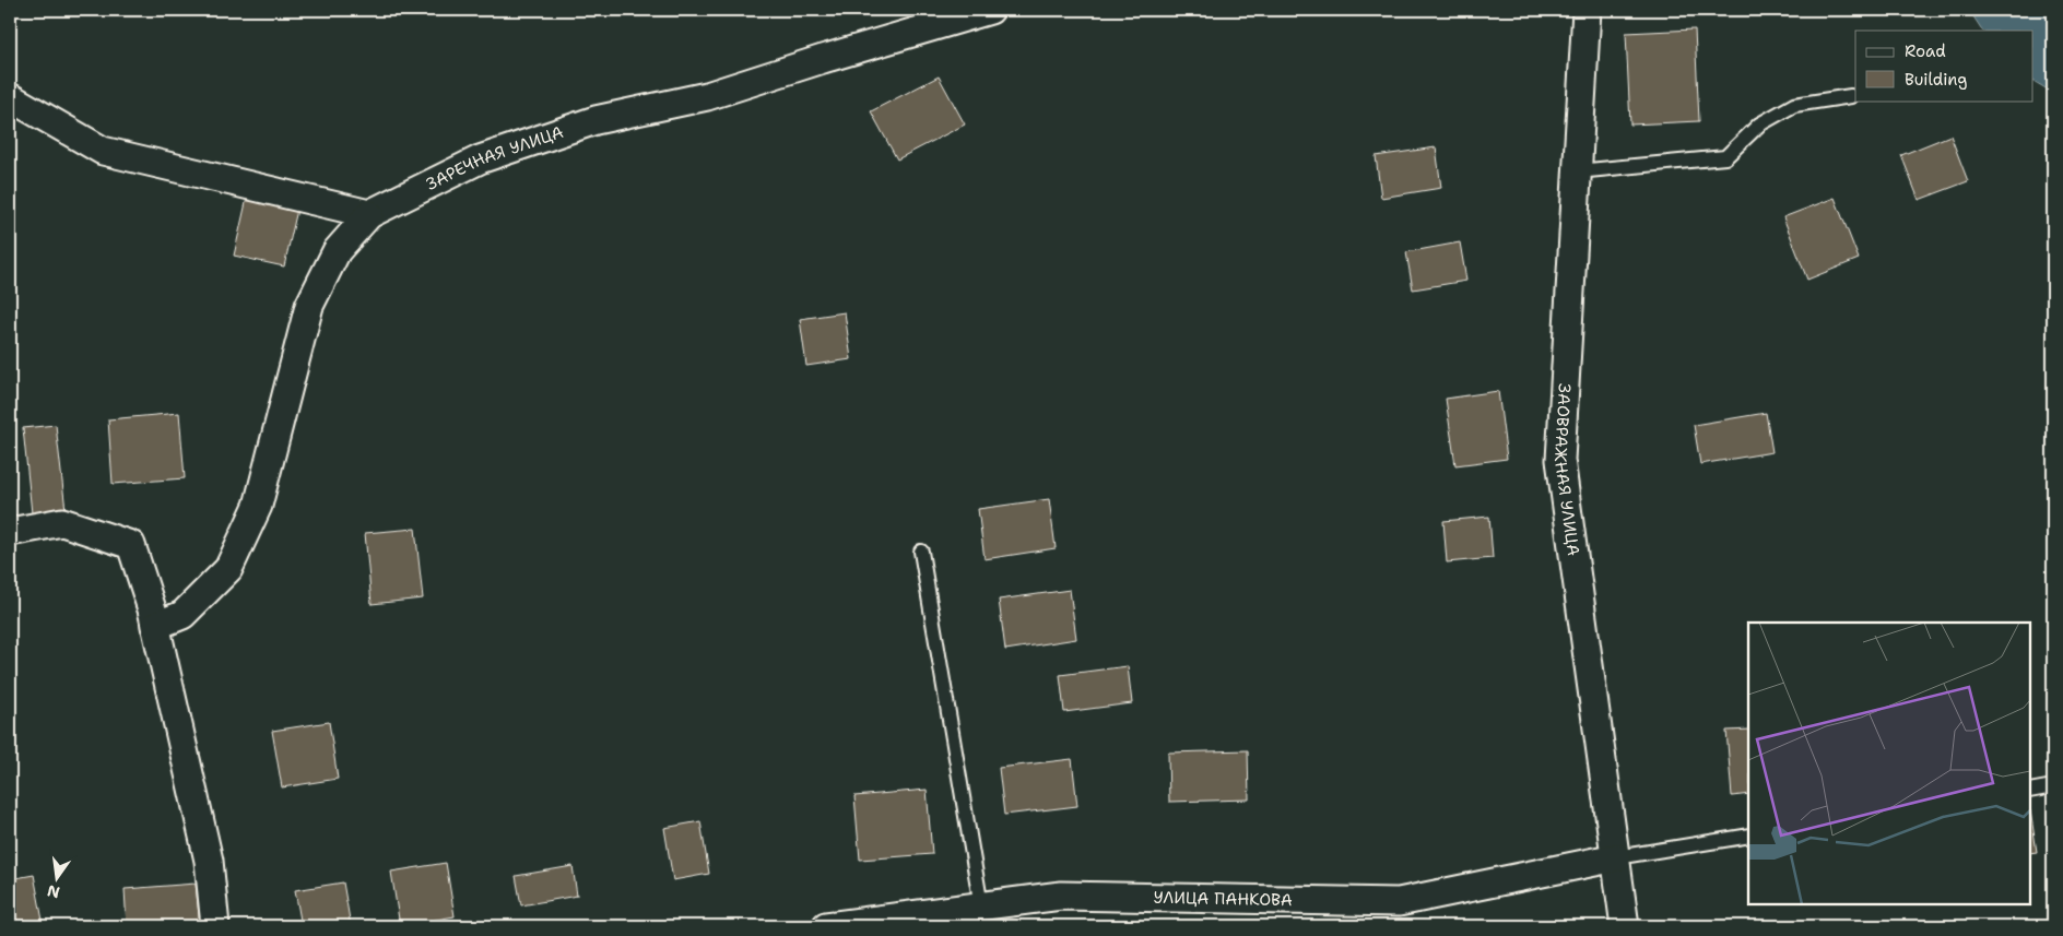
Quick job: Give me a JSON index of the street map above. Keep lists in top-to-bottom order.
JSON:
{
  "streets": {
    "street": ["ЗАРЕЧНАЯ УЛИЦА", "ЗАОВРАЖНАЯ УЛИЦА", "УЛИЦА ПАНКОВА"]
  },
  "crossings": [
    ["ЗАОВРАЖНАЯ УЛИЦА", "УЛИЦА ПАНКОВА"]
  ],
  "legend": ["Road", "Building"],
  "north": "bottom"
}
